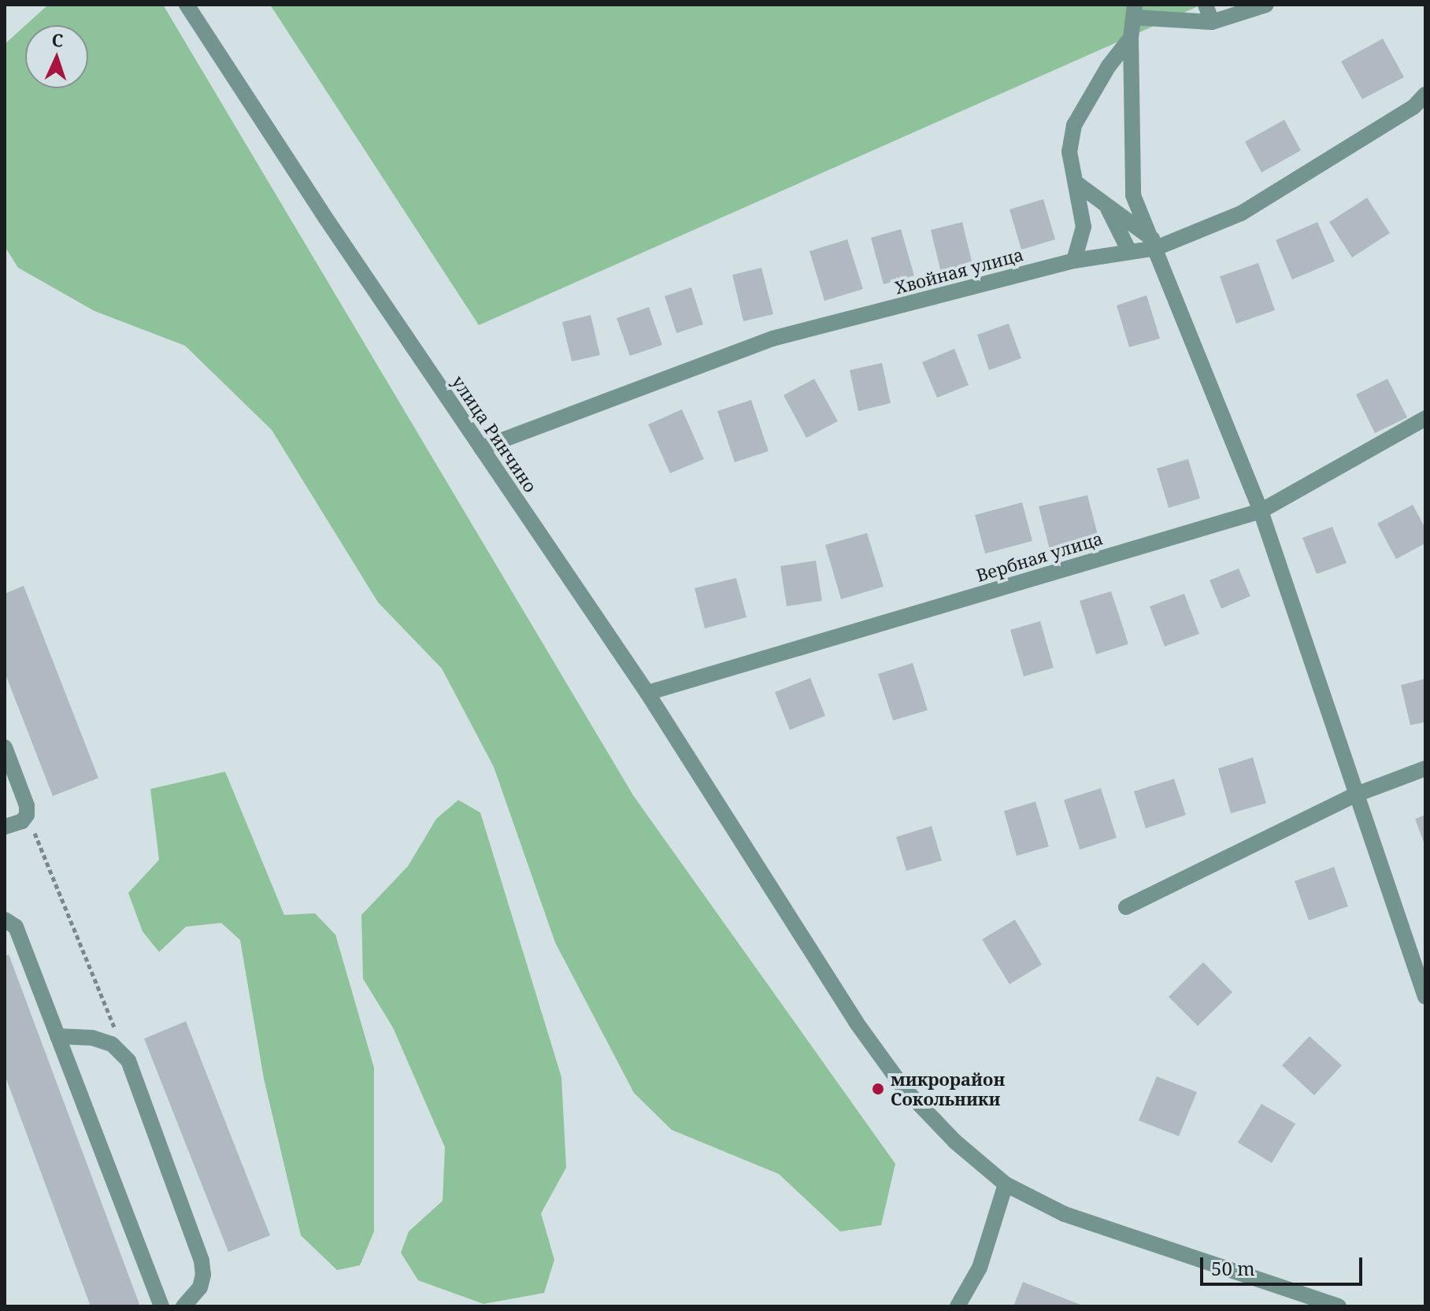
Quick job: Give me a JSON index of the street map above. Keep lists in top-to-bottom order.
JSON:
{
  "streets": {
    "street": ["Хвойная улица", "улица Ринчино", "Вербная улица"]
  },
  "crossings": [
    ["Хвойная улица", "улица Ринчино"],
    ["улица Ринчино", "Вербная улица"]
  ],
  "places": ["микрорайон Сокольники"],
  "scale_bar": "50 m",
  "north": "top"
}
